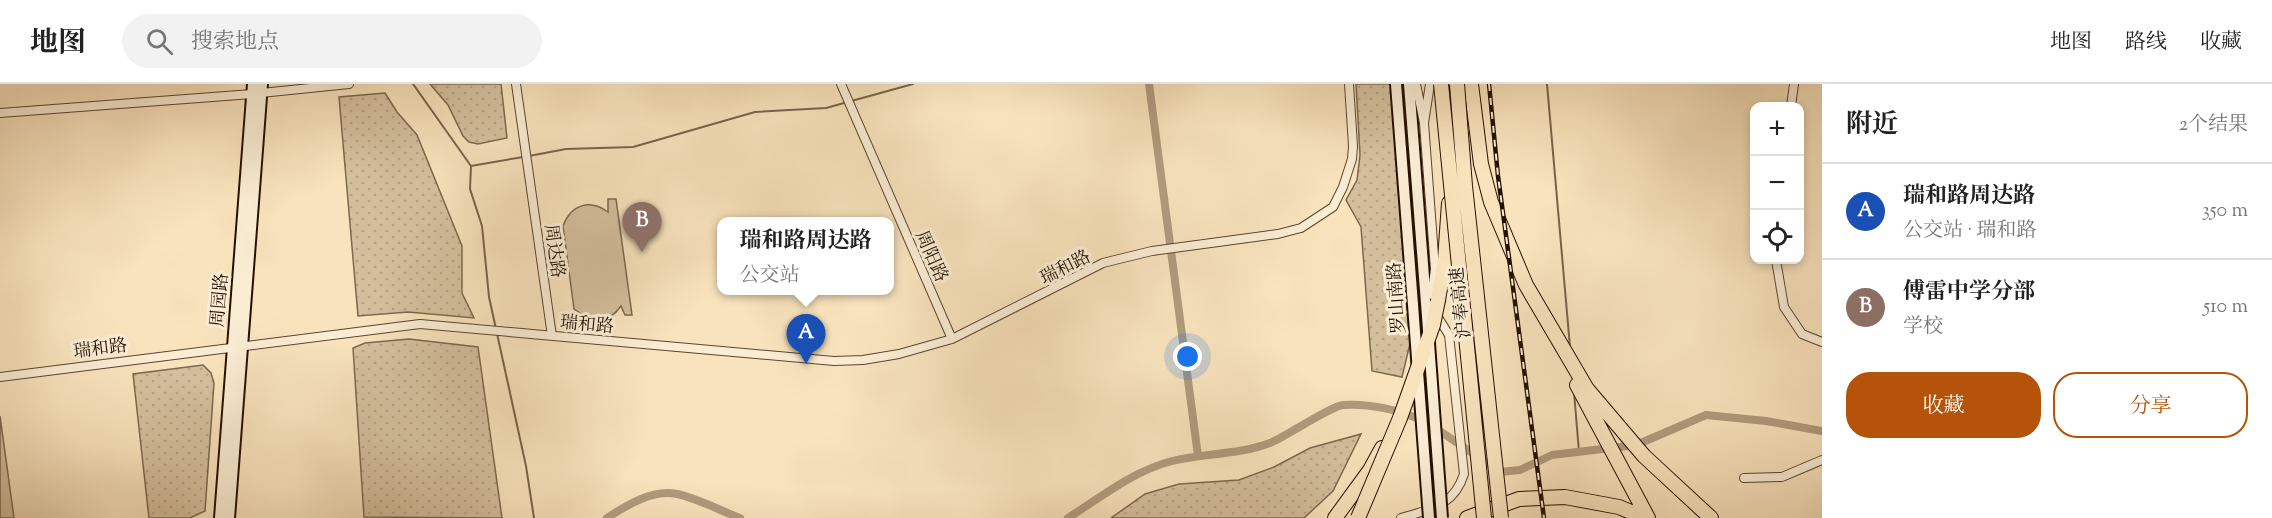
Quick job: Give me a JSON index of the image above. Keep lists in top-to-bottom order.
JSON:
{
  "streets": {
    "highway": ["沪奉高速"],
    "main road": ["罗山南路", "周园路"],
    "street": ["周达路", "周阳路", "瑞和路"]
  },
  "crossings": [
    ["周达路", "瑞和路"],
    ["周阳路", "瑞和路"],
    ["瑞和路", "周园路"]
  ],
  "page": {
    "header": "地图",
    "search": "搜索地点",
    "nav": ["地图", "路线", "收藏"],
    "heading": ["附近", "2个结果"],
    "map_buttons": ["+", "−"],
    "list": [
      {
        "mark": "A",
        "name": "瑞和路周达路",
        "note": "公交站 · 瑞和路",
        "value": "350 m"
      },
      {
        "mark": "B",
        "name": "傅雷中学分部",
        "note": "学校",
        "value": "510 m"
      }
    ],
    "pins": ["B", "A"],
    "popup": ["瑞和路周达路", "公交站"],
    "buttons": ["收藏", "分享"]
  }
}
